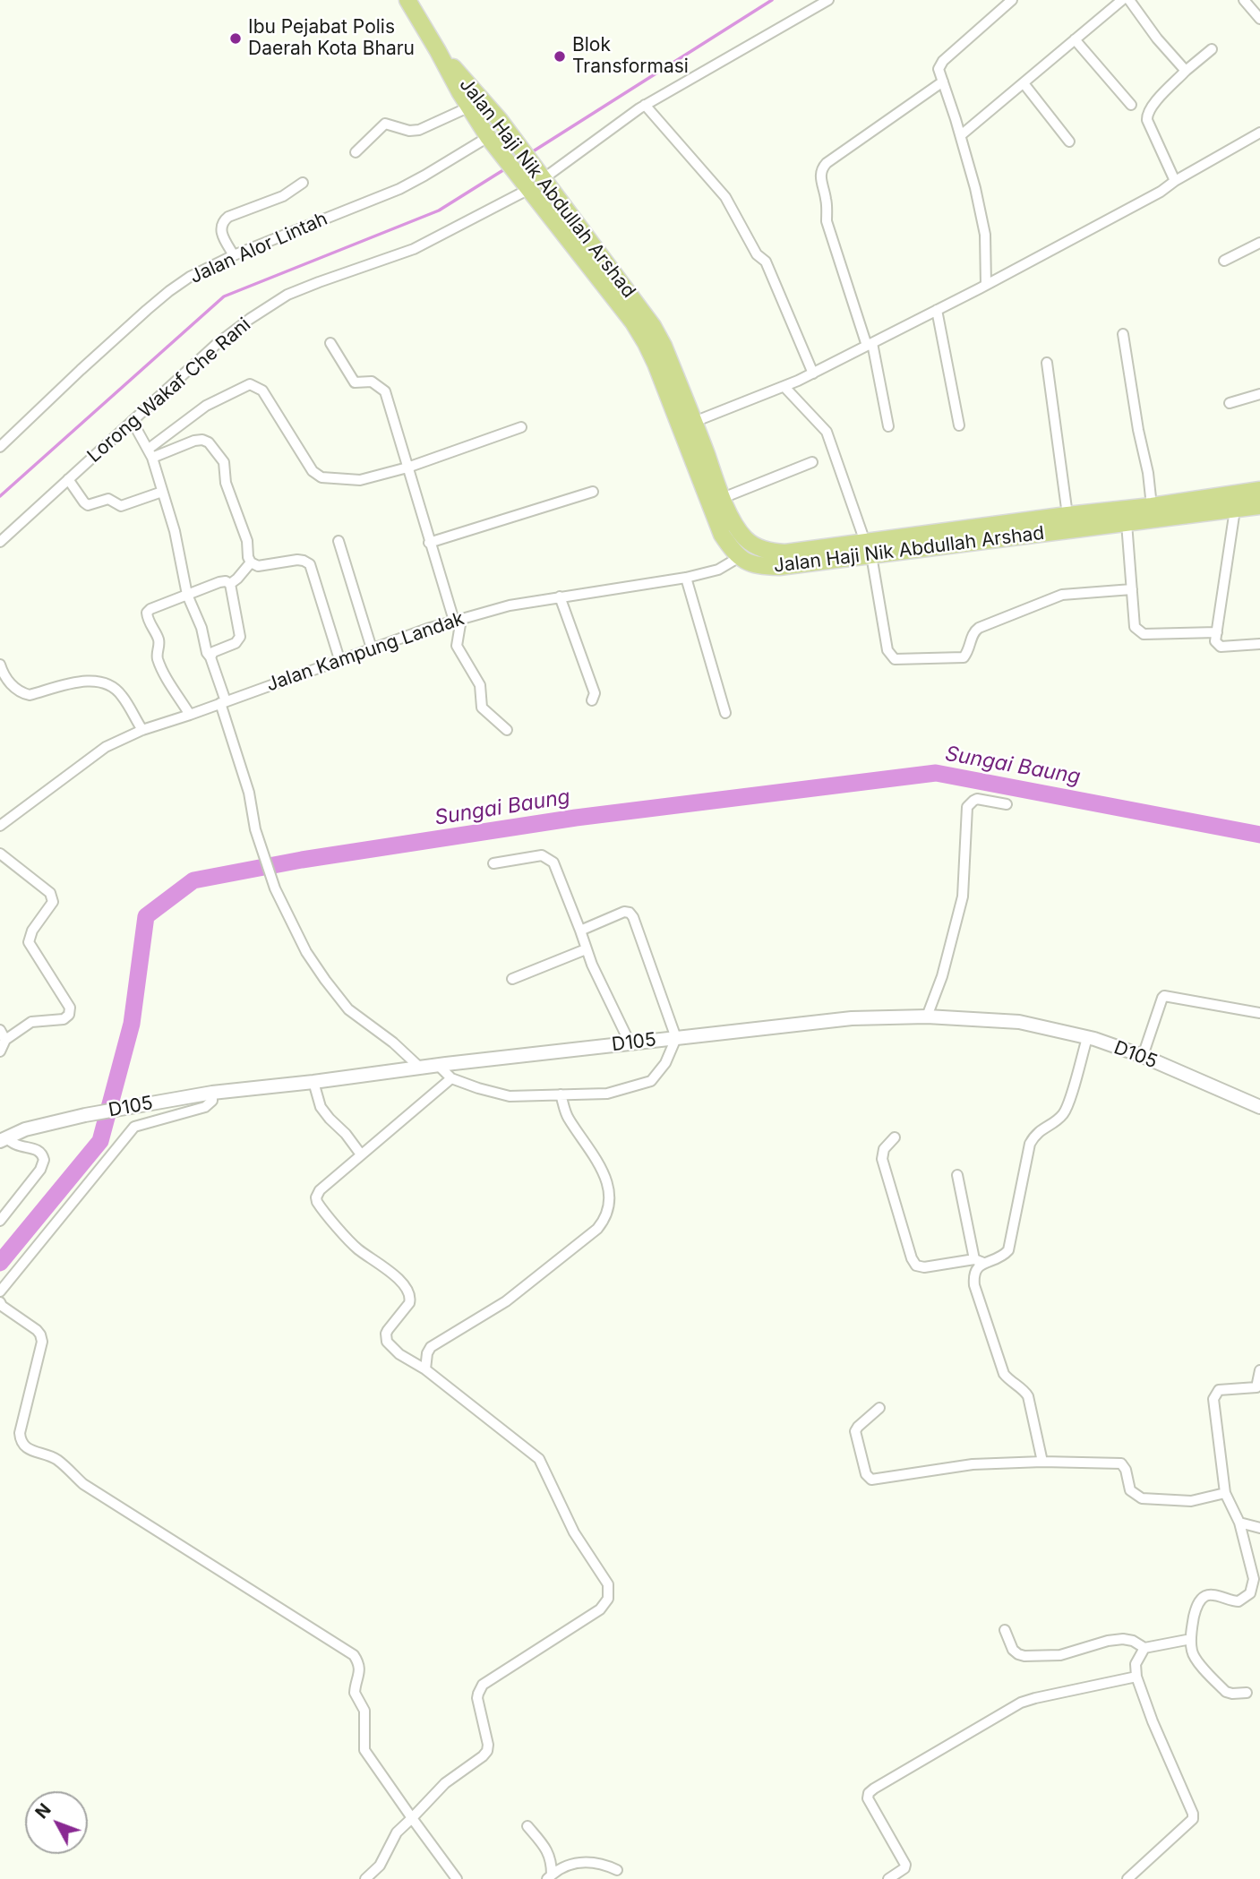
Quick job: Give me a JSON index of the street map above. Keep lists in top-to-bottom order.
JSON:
{
  "streets": {
    "main road": ["Jalan Haji Nik Abdullah Arshad"],
    "street": [
      "Jalan Alor Lintah",
      "Lorong Wakaf Che Rani",
      "Jalan Kampung Landak",
      "D105"
    ]
  },
  "crossings": [
    ["Jalan Haji Nik Abdullah Arshad", "Jalan Alor Lintah"],
    ["Jalan Haji Nik Abdullah Arshad", "Lorong Wakaf Che Rani"],
    ["Jalan Haji Nik Abdullah Arshad", "Jalan Kampung Landak"]
  ],
  "water": ["Sungai Baung"],
  "places": ["Ibu Pejabat Polis Daerah Kota Bharu", "Blok Transformasi"],
  "north": "top left"
}
